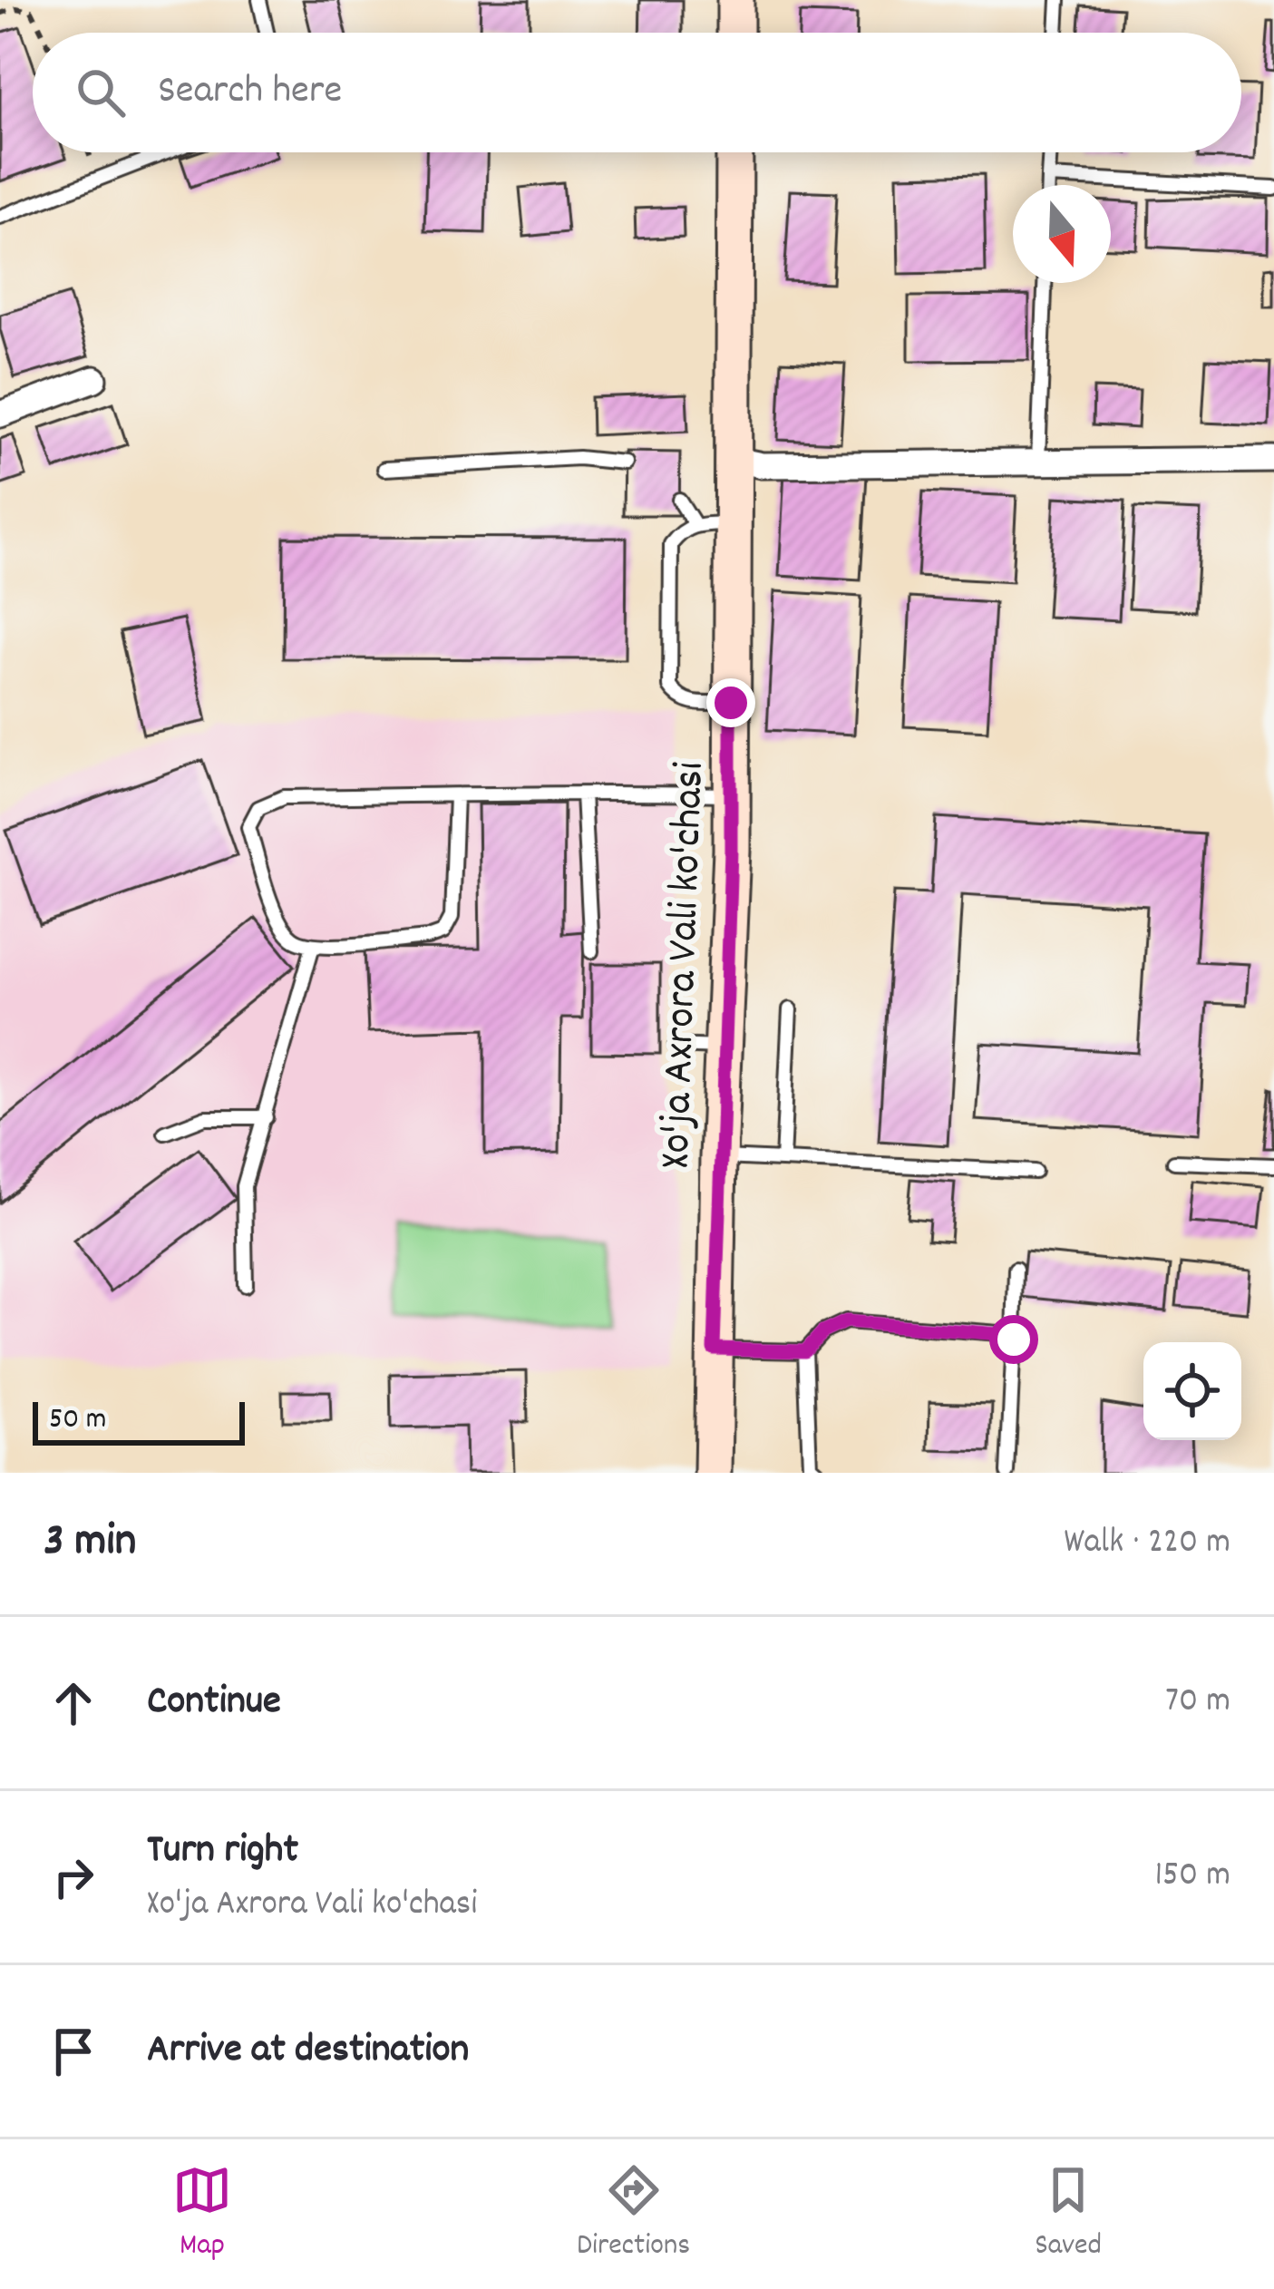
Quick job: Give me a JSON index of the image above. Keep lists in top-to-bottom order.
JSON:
{
  "streets": {
    "main road": ["Xo'ja Axrora Vali ko'chasi"]
  },
  "scale_bar": "50 m",
  "north": "bottom",
  "page": {
    "search": "Search here",
    "scale": "50 m",
    "heading": ["3 min", "Walk · 220 m"],
    "list": [
      ["Continue", "70 m"],
      ["Turn right", "Xo'ja Axrora Vali ko'chasi", "150 m"],
      "Arrive at destination"
    ],
    "nav": ["Map", "Directions", "Saved"]
  }
}
